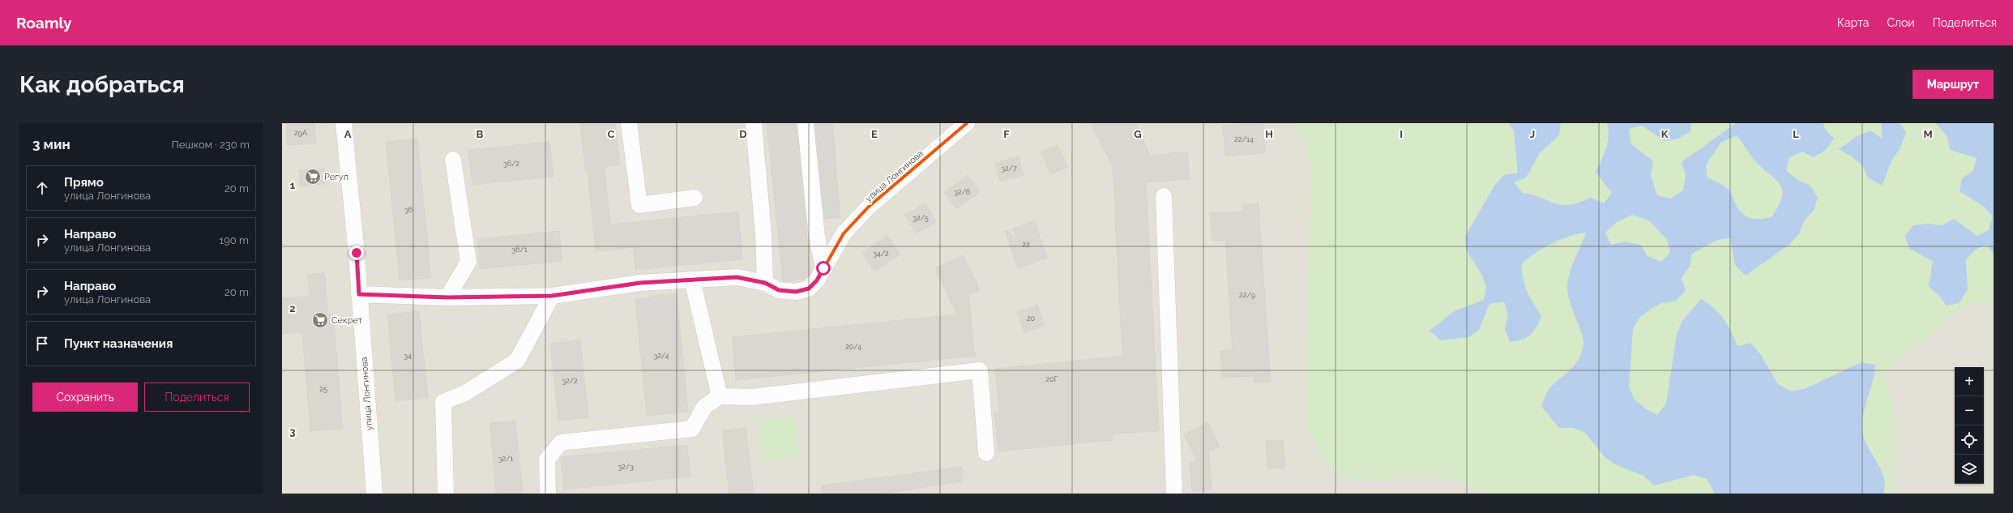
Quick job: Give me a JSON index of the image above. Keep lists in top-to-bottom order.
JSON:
{
  "streets": {
    "street": ["улица Лонгинова"]
  },
  "places": {
    "supermarket": ["Регул", "Секрет"]
  },
  "house_numbers": [
    "29А",
    "22/14",
    "36/2",
    "32/7",
    "32/6",
    "36",
    "32/5",
    "22",
    "36/1",
    "34/2",
    "22/9",
    "20",
    "20/4",
    "34",
    "32/4",
    "20Г",
    "32/2",
    "25",
    "32/1",
    "32/3"
  ],
  "page": {
    "header": "Roamly",
    "nav": ["Карта", "Слои", "Поделиться"],
    "buttons": [
      "Маршрут",
      ["Сохранить", "Поделиться"]
    ],
    "title": "Как добраться",
    "heading": ["3 мин", "Пешком · 230 m"],
    "list": [
      ["Прямо", "улица Лонгинова", "20 m"],
      ["Направо", "улица Лонгинова", "190 m"],
      ["Направо", "улица Лонгинова", "20 m"],
      "Пункт назначения"
    ],
    "map_buttons": ["+", "−"]
  },
  "grid": {
    "columns": [
      "A",
      "B",
      "C",
      "D",
      "E",
      "F",
      "G",
      "H",
      "I",
      "J",
      "K",
      "L",
      "M"
    ],
    "rows": ["1", "2", "3"]
  }
}
